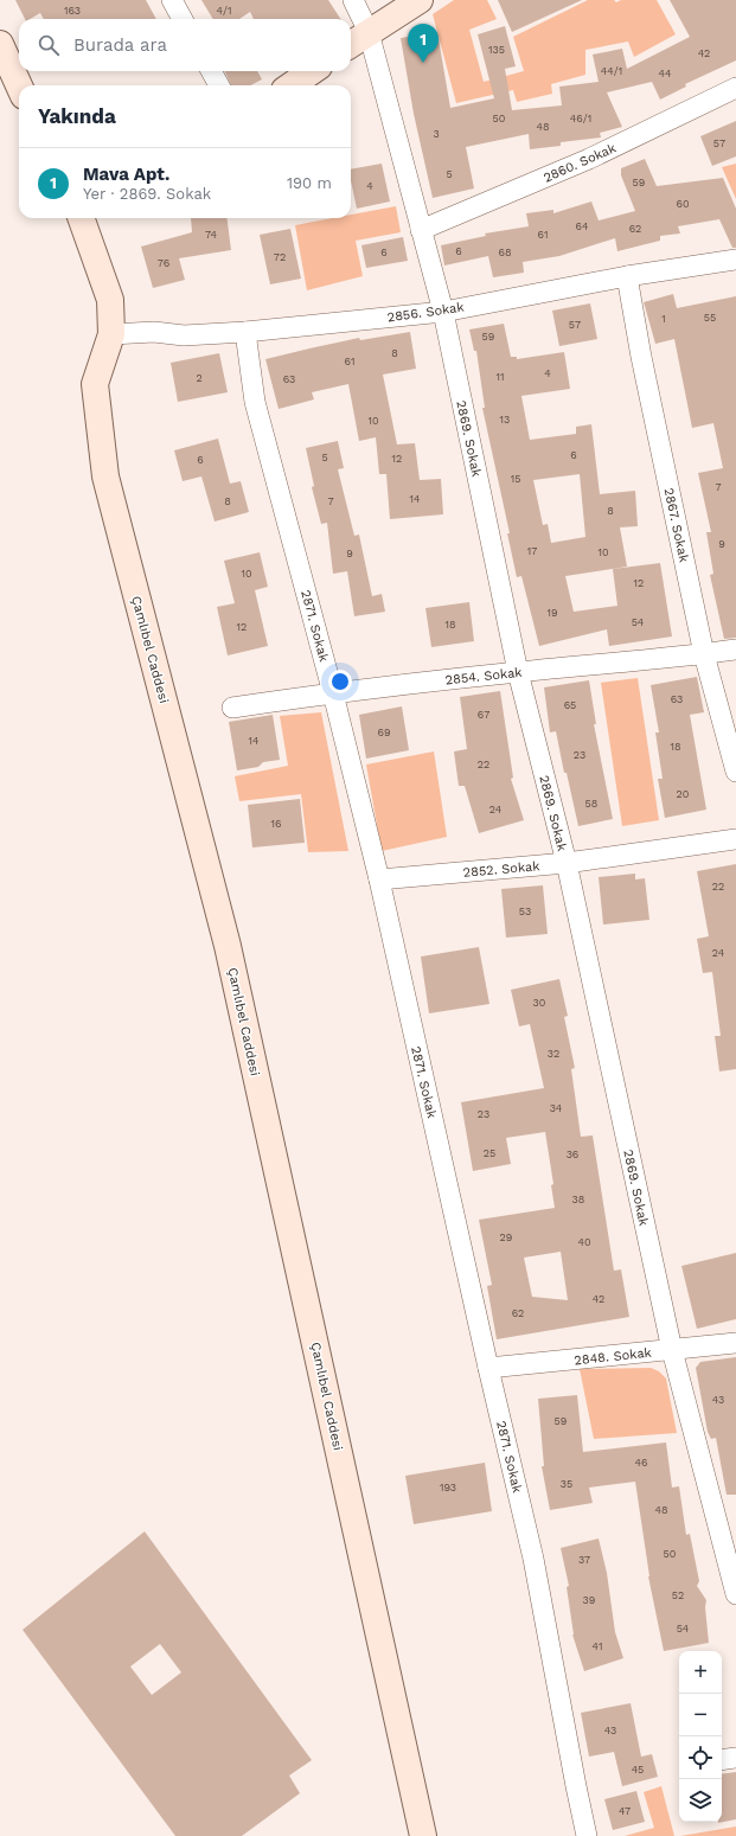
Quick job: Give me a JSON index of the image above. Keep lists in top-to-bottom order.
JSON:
{
  "streets": {
    "street": [
      "2860. Sokak",
      "2856. Sokak",
      "2869. Sokak",
      "2867. Sokak",
      "2871. Sokak",
      "Çamlıbel Caddesi",
      "2854. Sokak",
      "2852. Sokak",
      "2848. Sokak"
    ]
  },
  "crossings": [
    ["2860. Sokak", "2869. Sokak"],
    ["2856. Sokak", "2869. Sokak"],
    ["2856. Sokak", "2867. Sokak"],
    ["2856. Sokak", "2871. Sokak"],
    ["2856. Sokak", "Çamlıbel Caddesi"],
    ["2869. Sokak", "2854. Sokak"],
    ["2869. Sokak", "2852. Sokak"],
    ["2869. Sokak", "2848. Sokak"],
    ["2867. Sokak", "2854. Sokak"],
    ["2871. Sokak", "2854. Sokak"],
    ["2871. Sokak", "2852. Sokak"],
    ["2871. Sokak", "2848. Sokak"]
  ],
  "house_numbers": [
    "163",
    "4/1",
    "135",
    "42",
    "44/1",
    "44",
    "50",
    "46/1",
    "48",
    "3",
    "57",
    "5",
    "59",
    "4",
    "60",
    "64",
    "62",
    "74",
    "61",
    "6",
    "6",
    "68",
    "72",
    "76",
    "55",
    "1",
    "57",
    "59",
    "8",
    "61",
    "4",
    "11",
    "2",
    "63",
    "13",
    "10",
    "6",
    "5",
    "12",
    "6",
    "15",
    "7",
    "14",
    "8",
    "7",
    "8",
    "9",
    "17",
    "10",
    "9",
    "10",
    "12",
    "19",
    "54",
    "18",
    "12",
    "63",
    "65",
    "67",
    "69",
    "14",
    "18",
    "23",
    "22",
    "20",
    "58",
    "24",
    "16",
    "22",
    "53",
    "24",
    "30",
    "32",
    "34",
    "23",
    "25",
    "36",
    "38",
    "29",
    "40",
    "42",
    "62",
    "43",
    "59",
    "46",
    "35",
    "193",
    "48",
    "50",
    "37",
    "52",
    "39",
    "54",
    "41",
    "43",
    "45",
    "47"
  ],
  "page": {
    "search": "Burada ara",
    "pins": "1",
    "heading": "Yakında",
    "list": [
      {
        "mark": "1",
        "name": "Mava Apt.",
        "note": "Yer · 2869. Sokak",
        "value": "190 m"
      }
    ],
    "map_buttons": ["+", "−"]
  }
}
